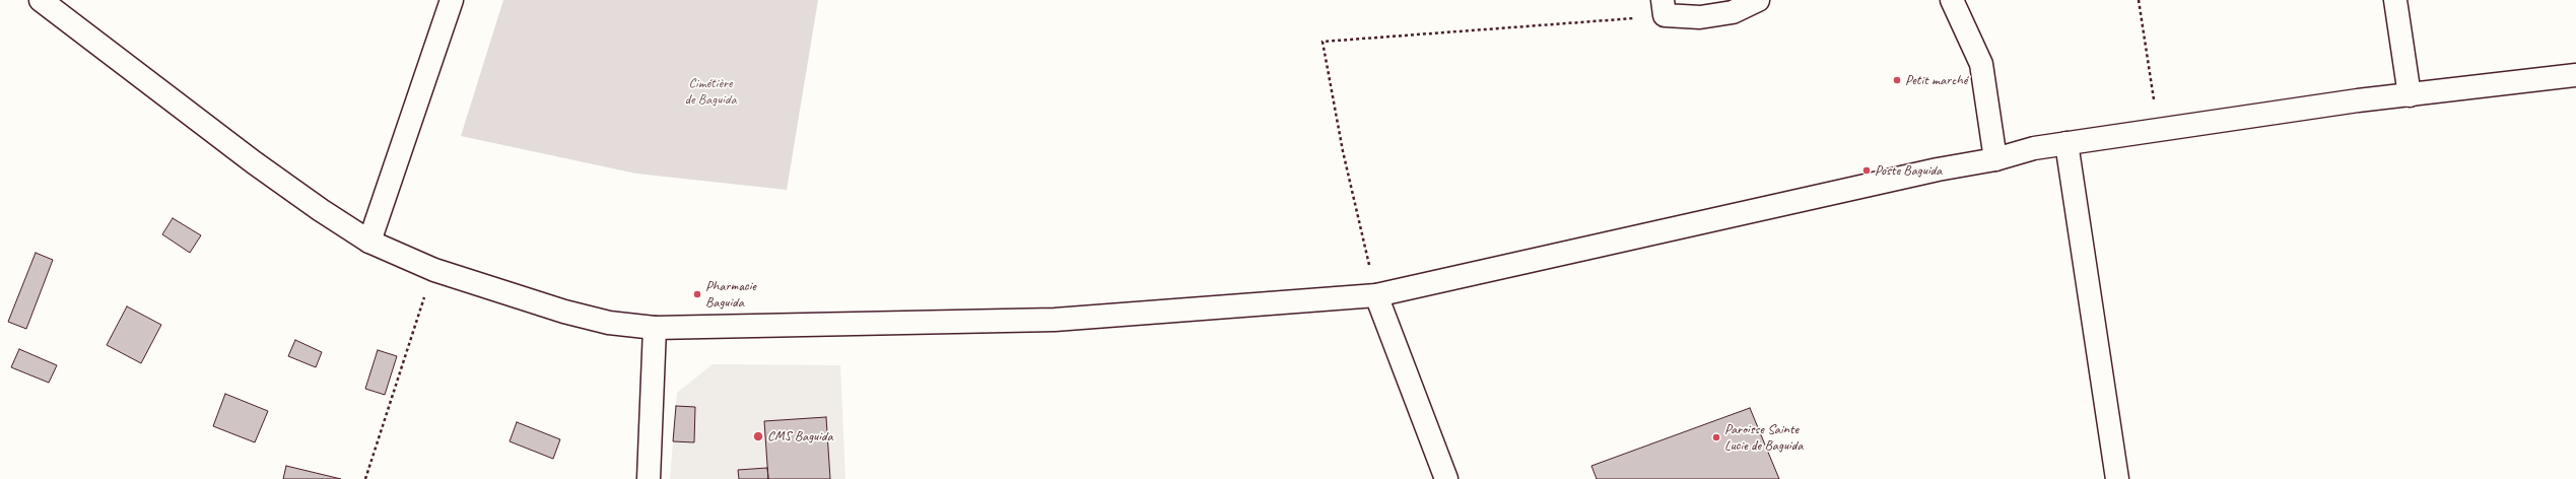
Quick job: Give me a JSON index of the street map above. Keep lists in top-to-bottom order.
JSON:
{
  "parks": ["Cimétière de Baguida"],
  "places": [
    "Petit marché",
    "Poste Baguida",
    "Pharmacie Baguida",
    "CMS Baguida",
    "Paroisse Sainte Lucie de Baguida"
  ]
}
